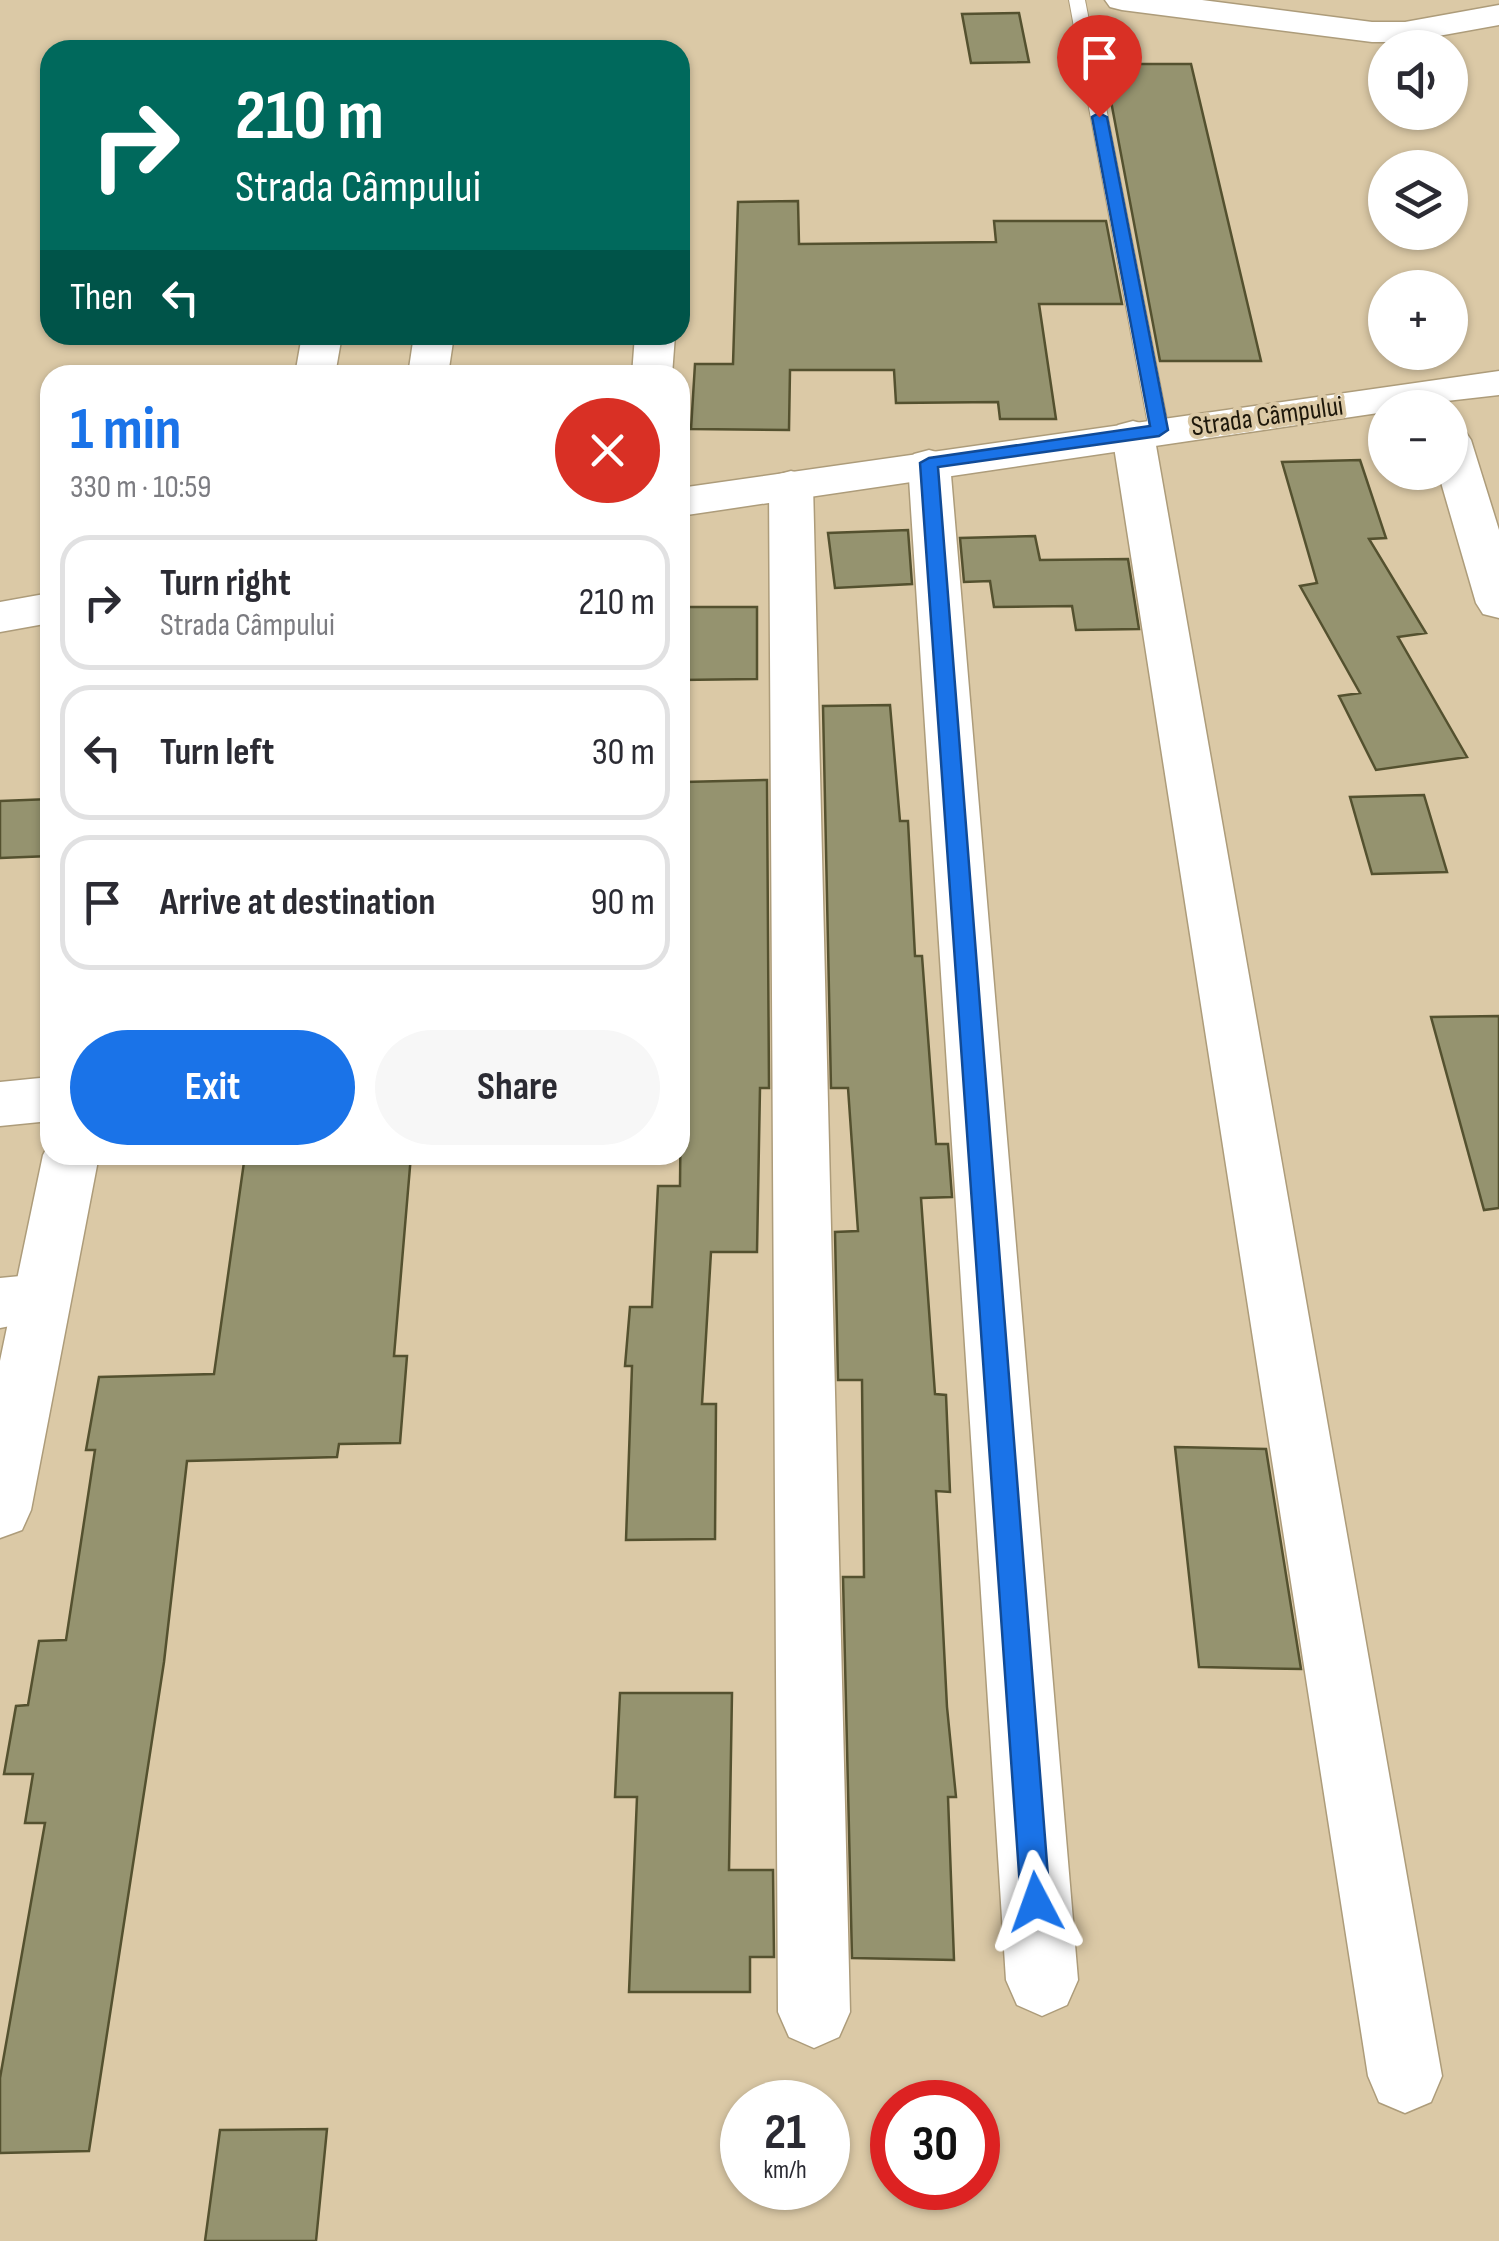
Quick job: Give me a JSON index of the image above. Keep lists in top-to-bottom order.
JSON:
{
  "streets": {
    "street": ["Strada Câmpului"]
  },
  "page": {
    "map_buttons": ["+", "−"],
    "turn": ["210 m", "Strada Câmpului"],
    "then": "Then",
    "heading": ["1 min", "330 m · 10:59"],
    "list": [
      {
        "name": "Turn right",
        "note": "Strada Câmpului",
        "value": "210 m"
      },
      {
        "name": "Turn left",
        "value": "30 m"
      },
      {
        "name": "Arrive at destination",
        "value": "90 m"
      }
    ],
    "buttons": ["Exit", "Share"],
    "speed": "21 km/h",
    "limit": "30"
  }
}
